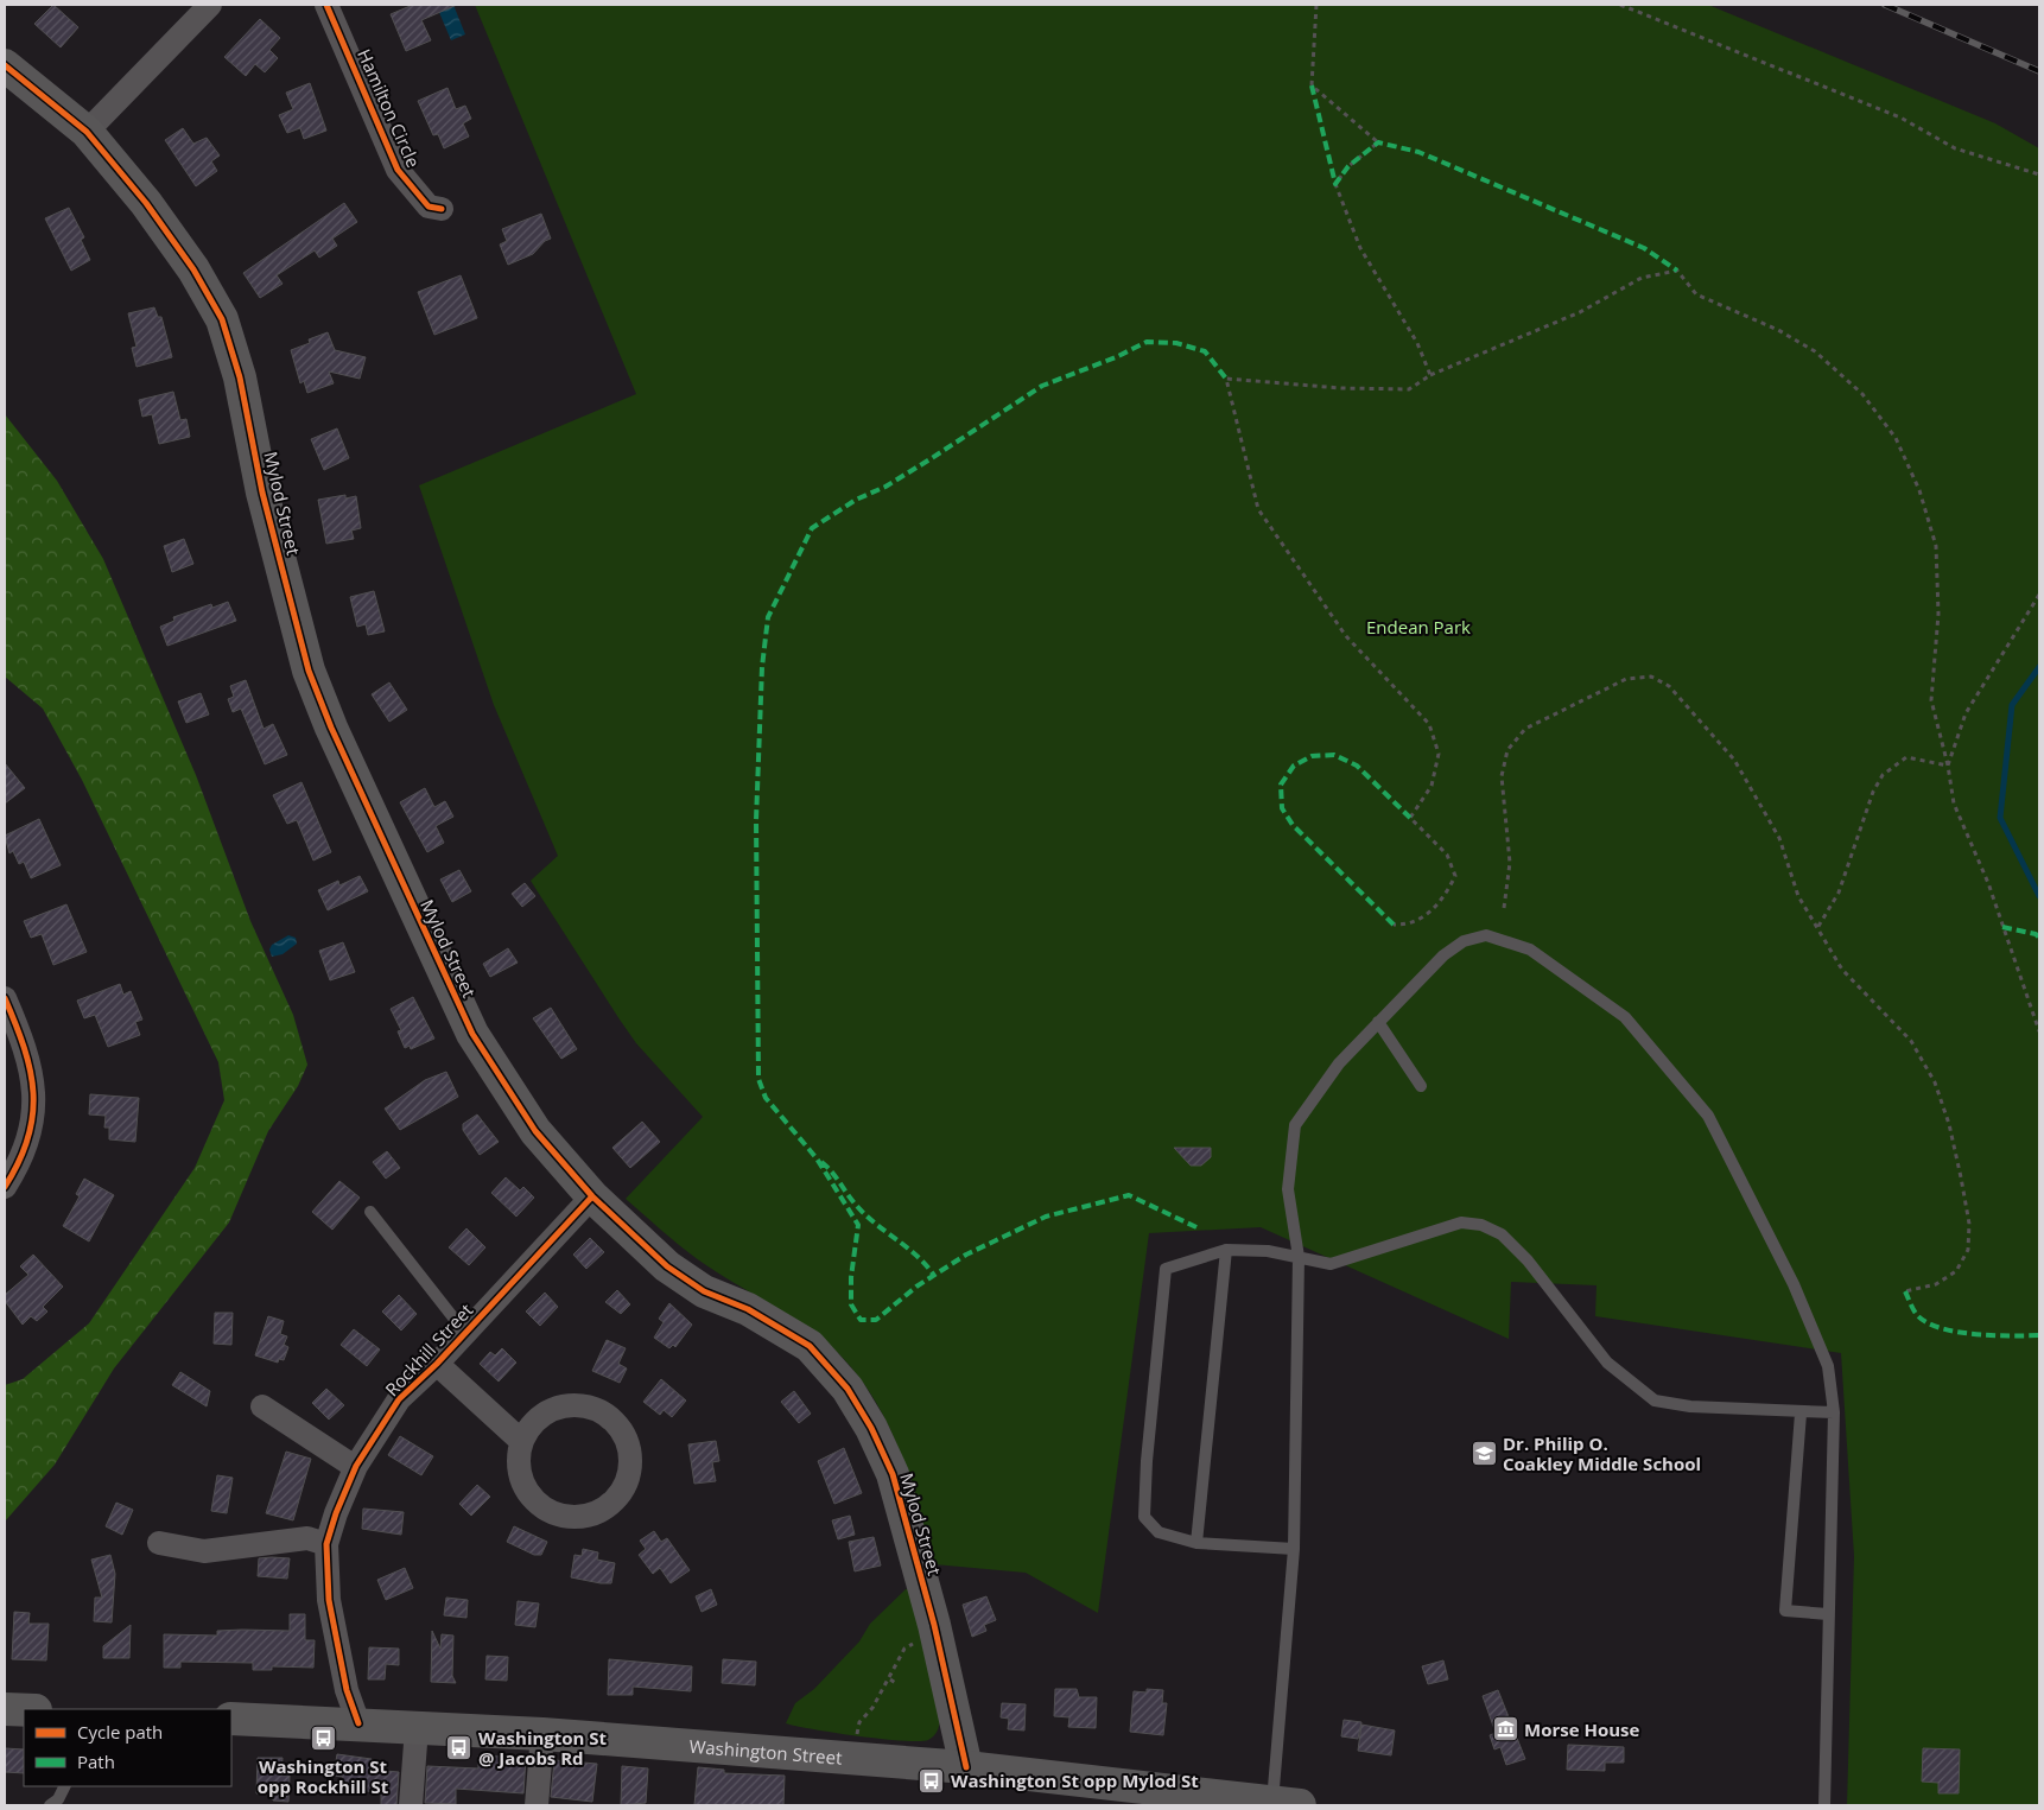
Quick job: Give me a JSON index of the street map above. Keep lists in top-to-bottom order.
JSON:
{
  "streets": {
    "street": [
      "Hamilton Circle",
      "Mylod Street",
      "Rockhill Street",
      "Washington Street"
    ]
  },
  "crossings": [
    ["Mylod Street", "Rockhill Street"],
    ["Mylod Street", "Washington Street"],
    ["Rockhill Street", "Washington Street"]
  ],
  "parks": ["Endean Park"],
  "places": {
    "school or university": ["Dr. Philip O. Coakley Middle School"],
    "museum": ["Morse House"],
    "bus stop": ["Washington St opp Rockhill St", "Washington St @ Jacobs Rd", "Washington St opp Mylod St"]
  },
  "legend": ["Cycle path", "Path"]
}
